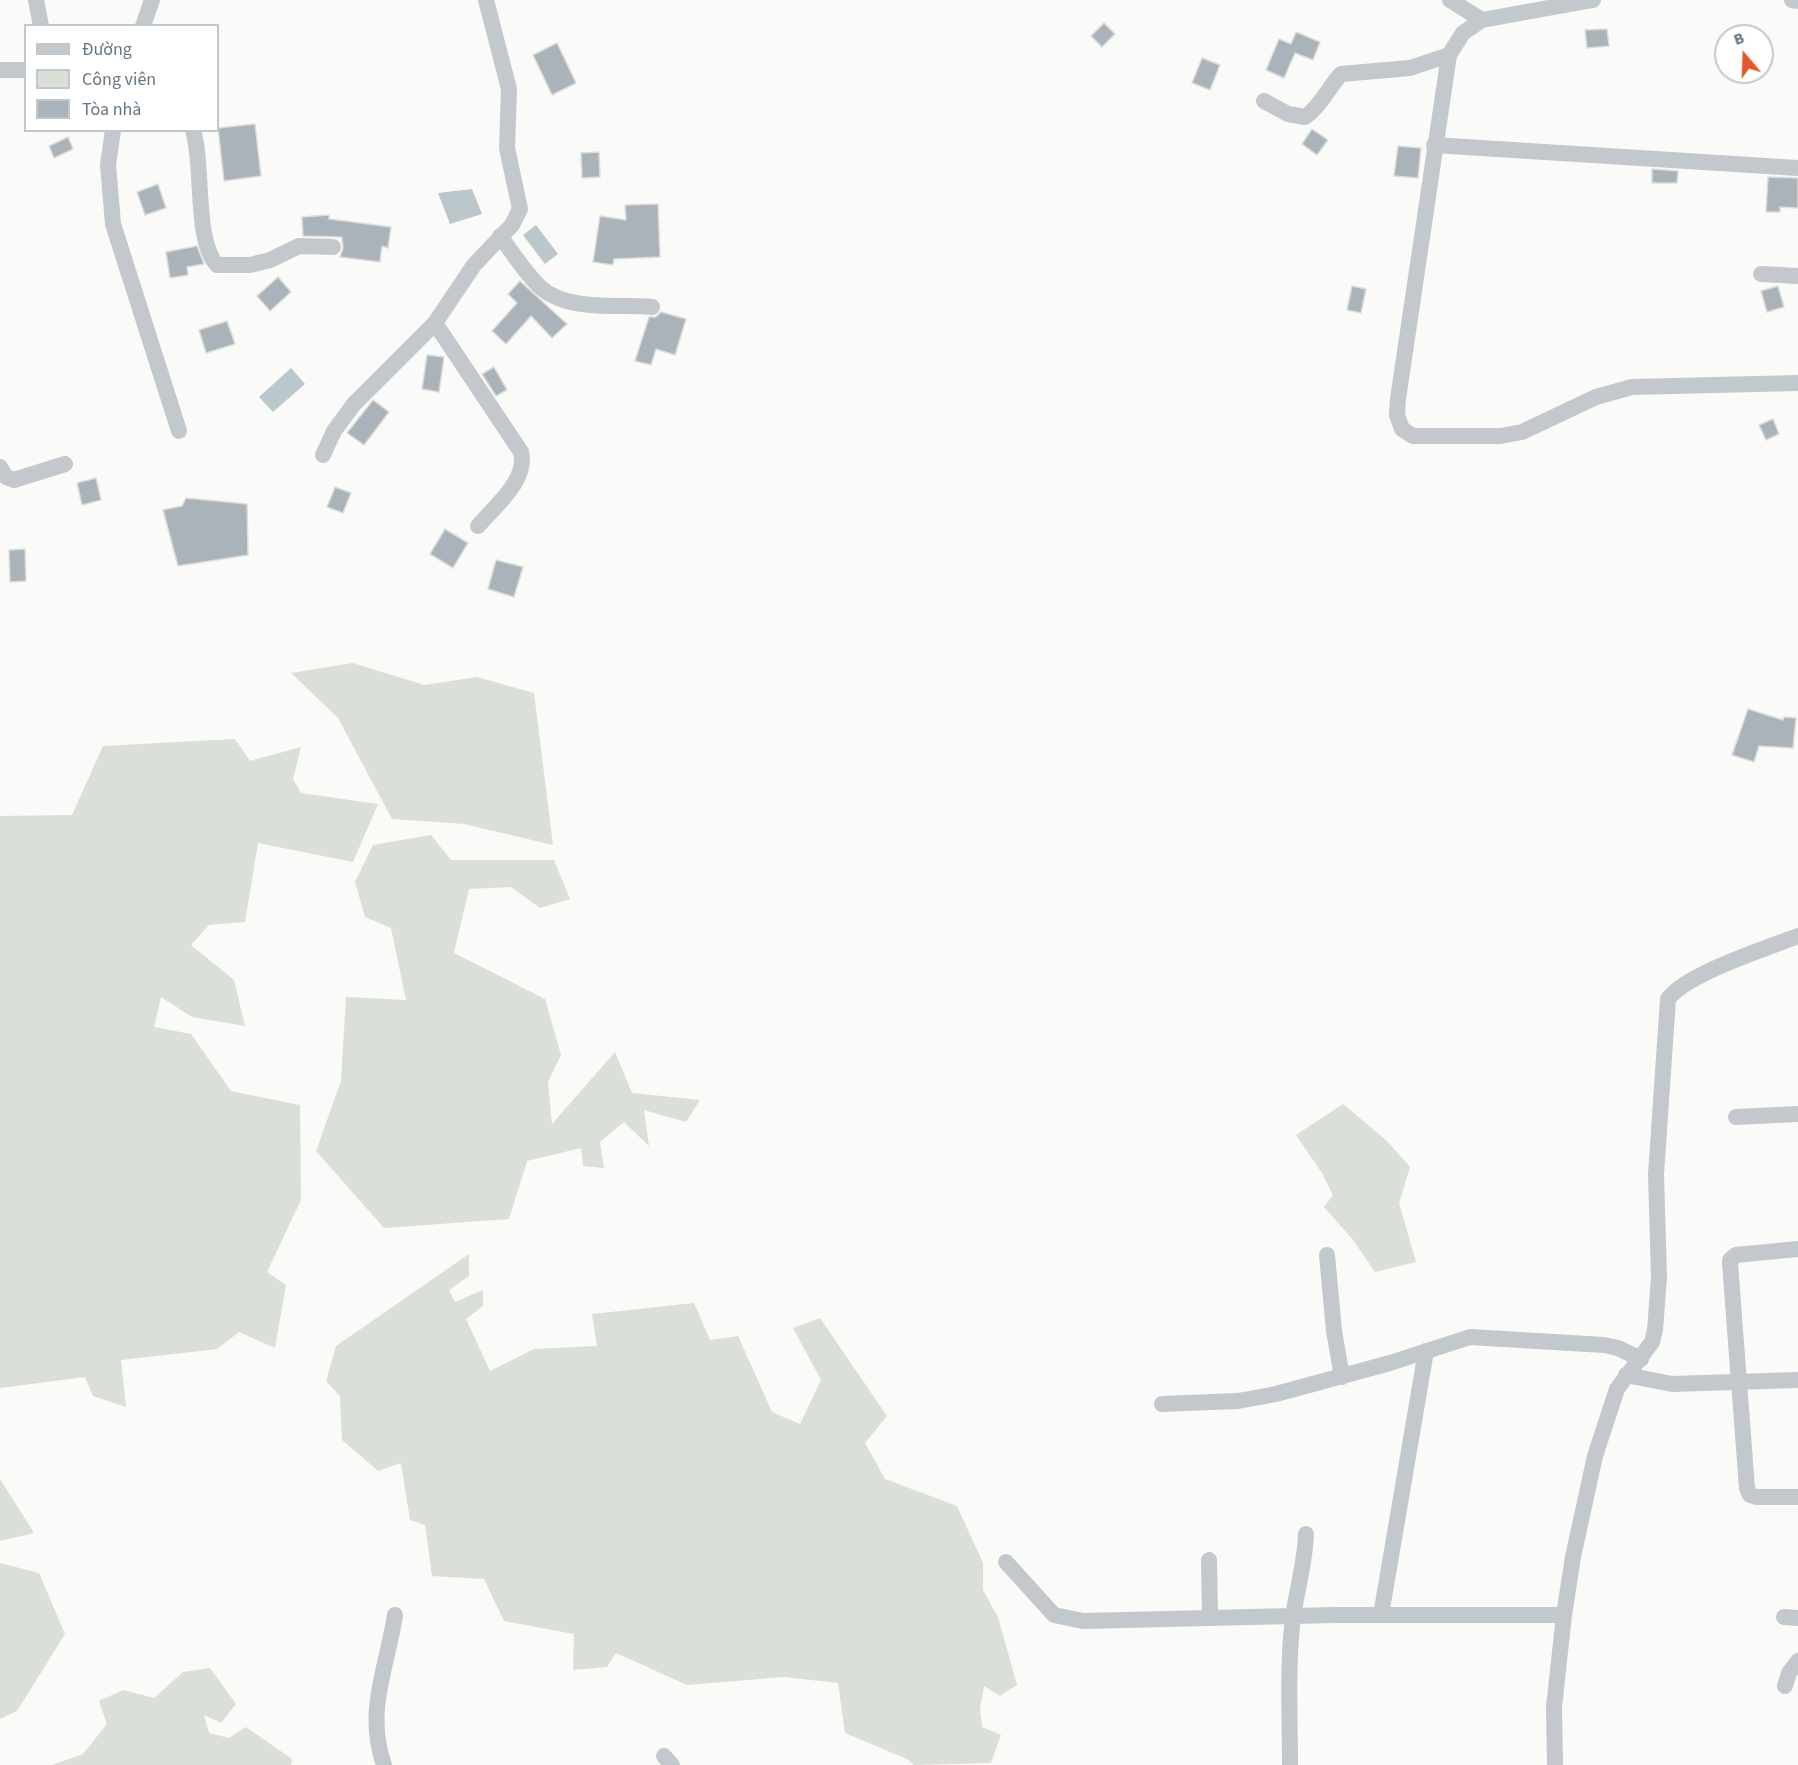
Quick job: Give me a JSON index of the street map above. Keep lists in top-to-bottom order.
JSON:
{
  "legend": ["Đường", "Công viên", "Tòa nhà"],
  "north": "top"
}
